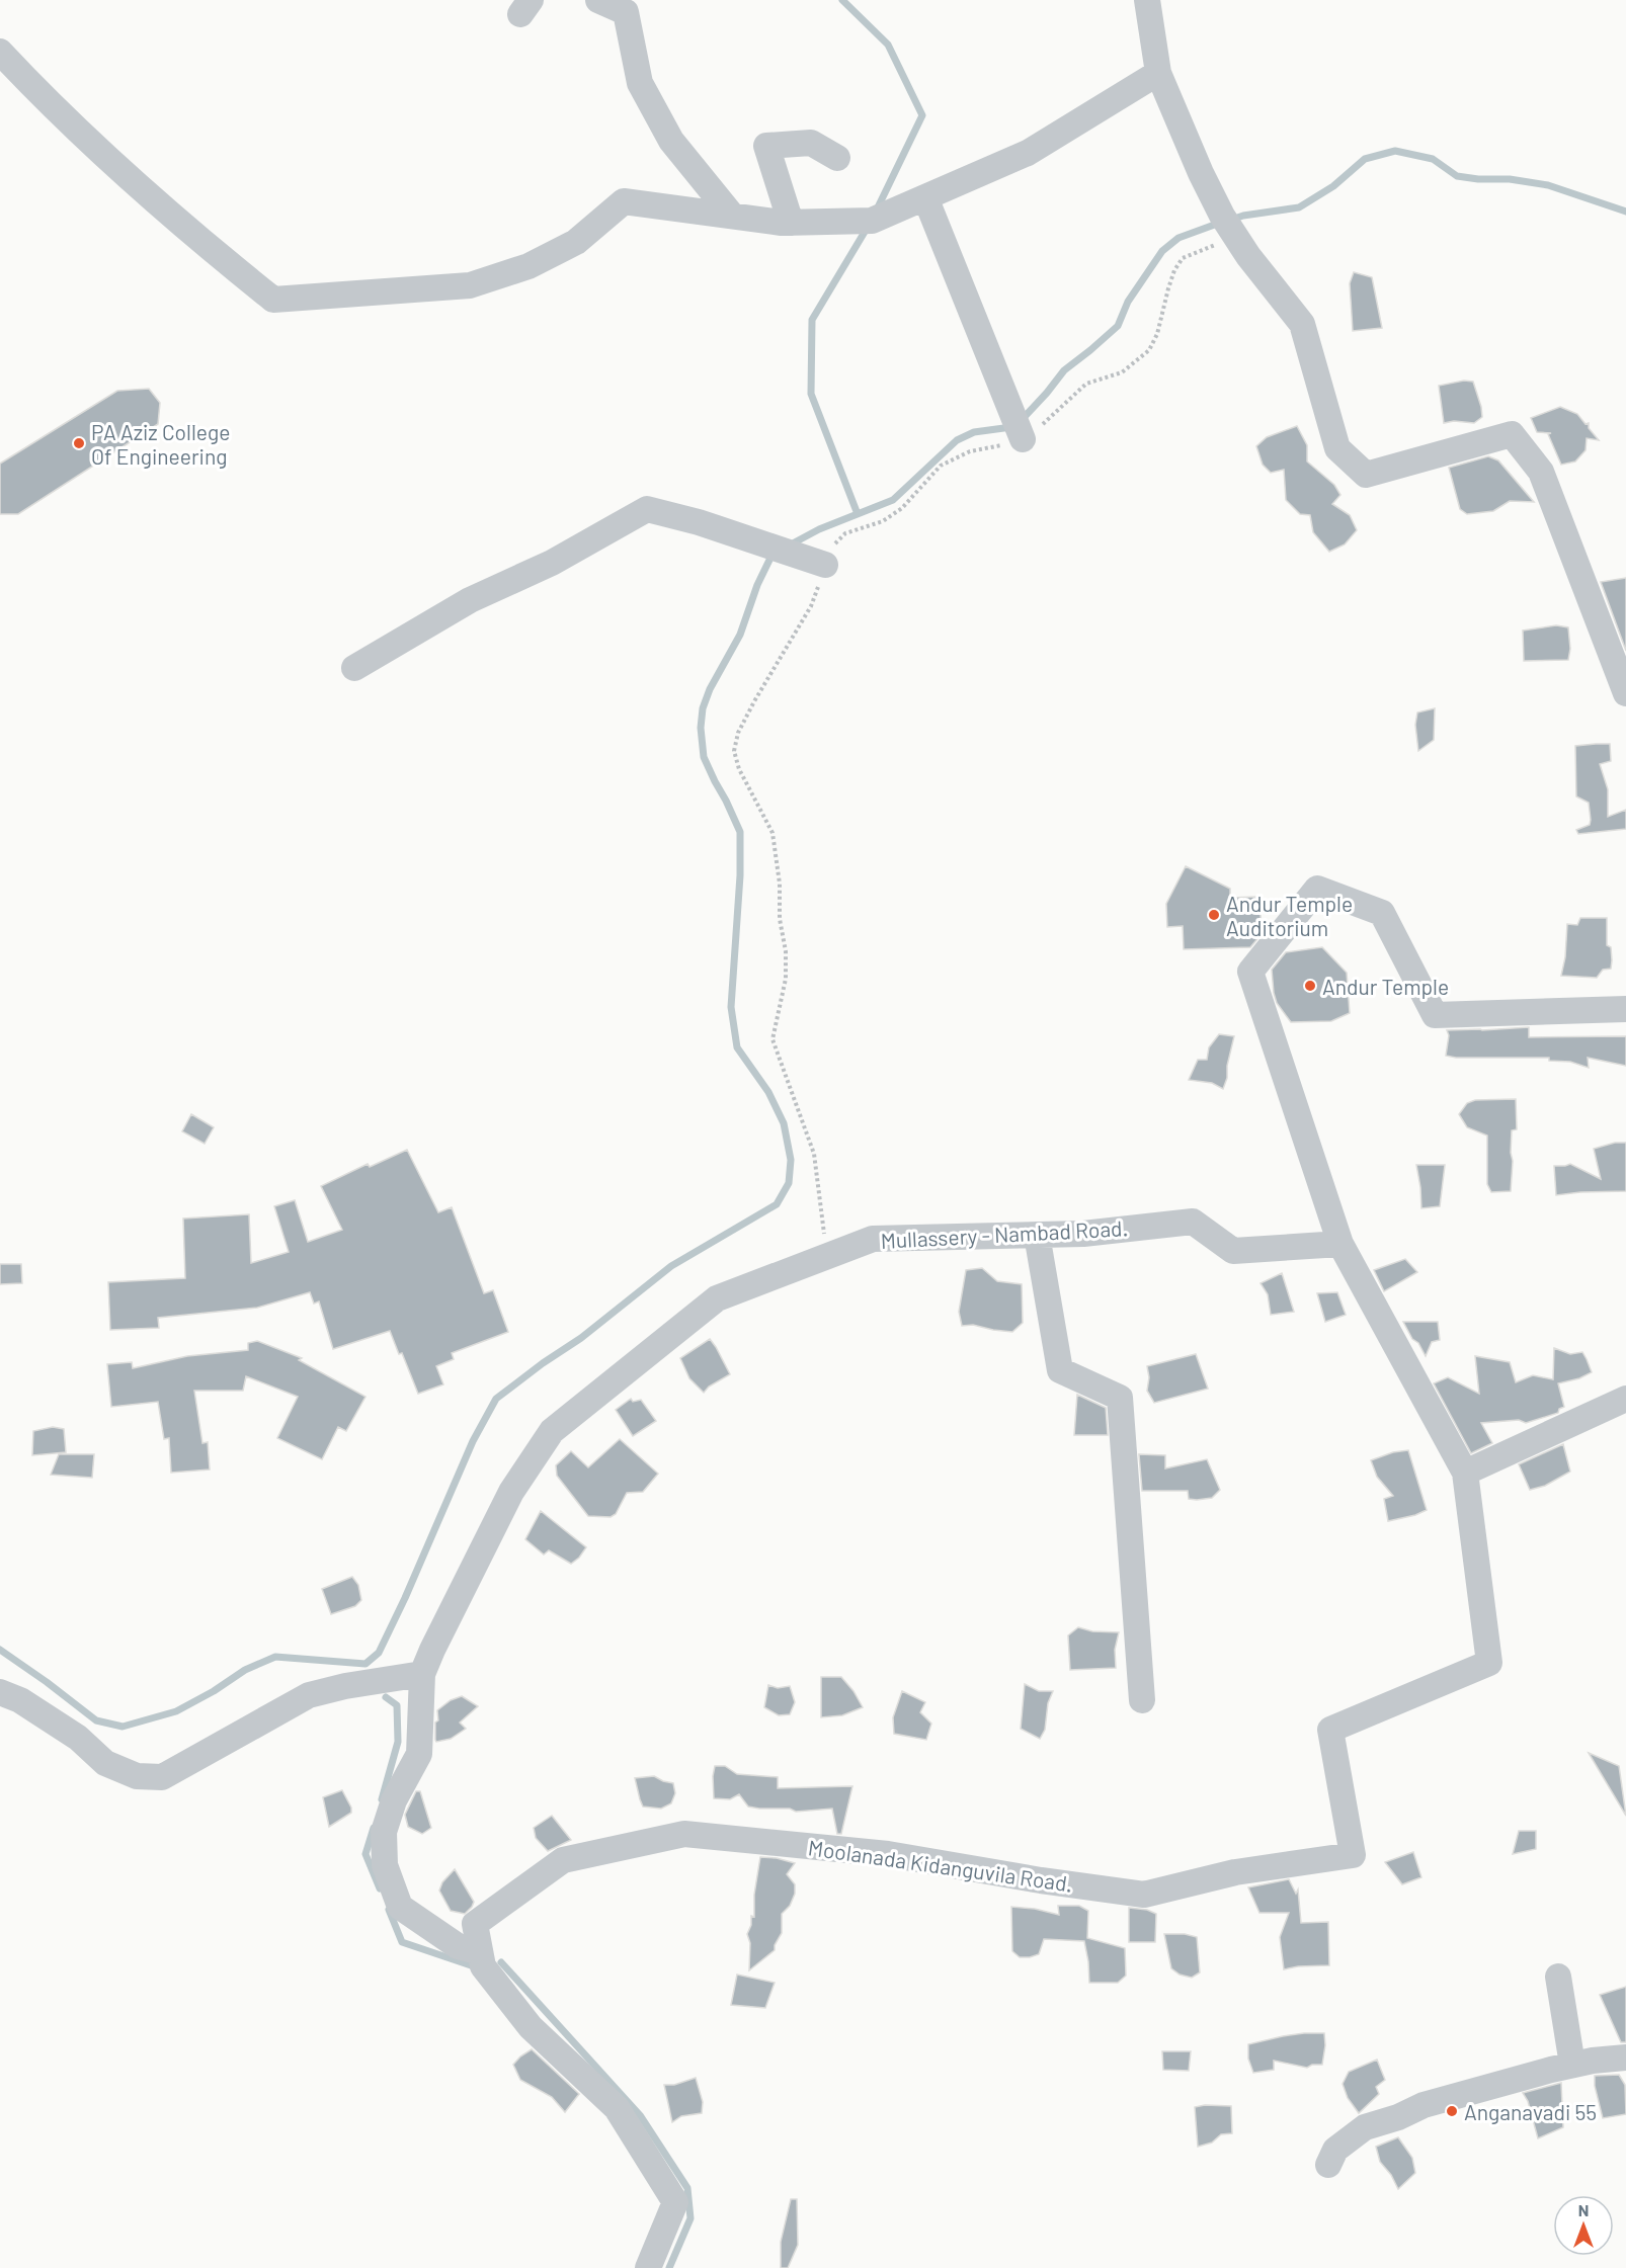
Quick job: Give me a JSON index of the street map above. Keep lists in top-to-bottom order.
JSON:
{
  "streets": {
    "street": ["Mullassery - Nambad Road.", "Moolanada Kidanguvila Road."]
  },
  "places": [
    "PA Aziz College Of Engineering",
    "Andur Temple Auditorium",
    "Andur Temple",
    "Anganavadi 55"
  ],
  "north": "top"
}
